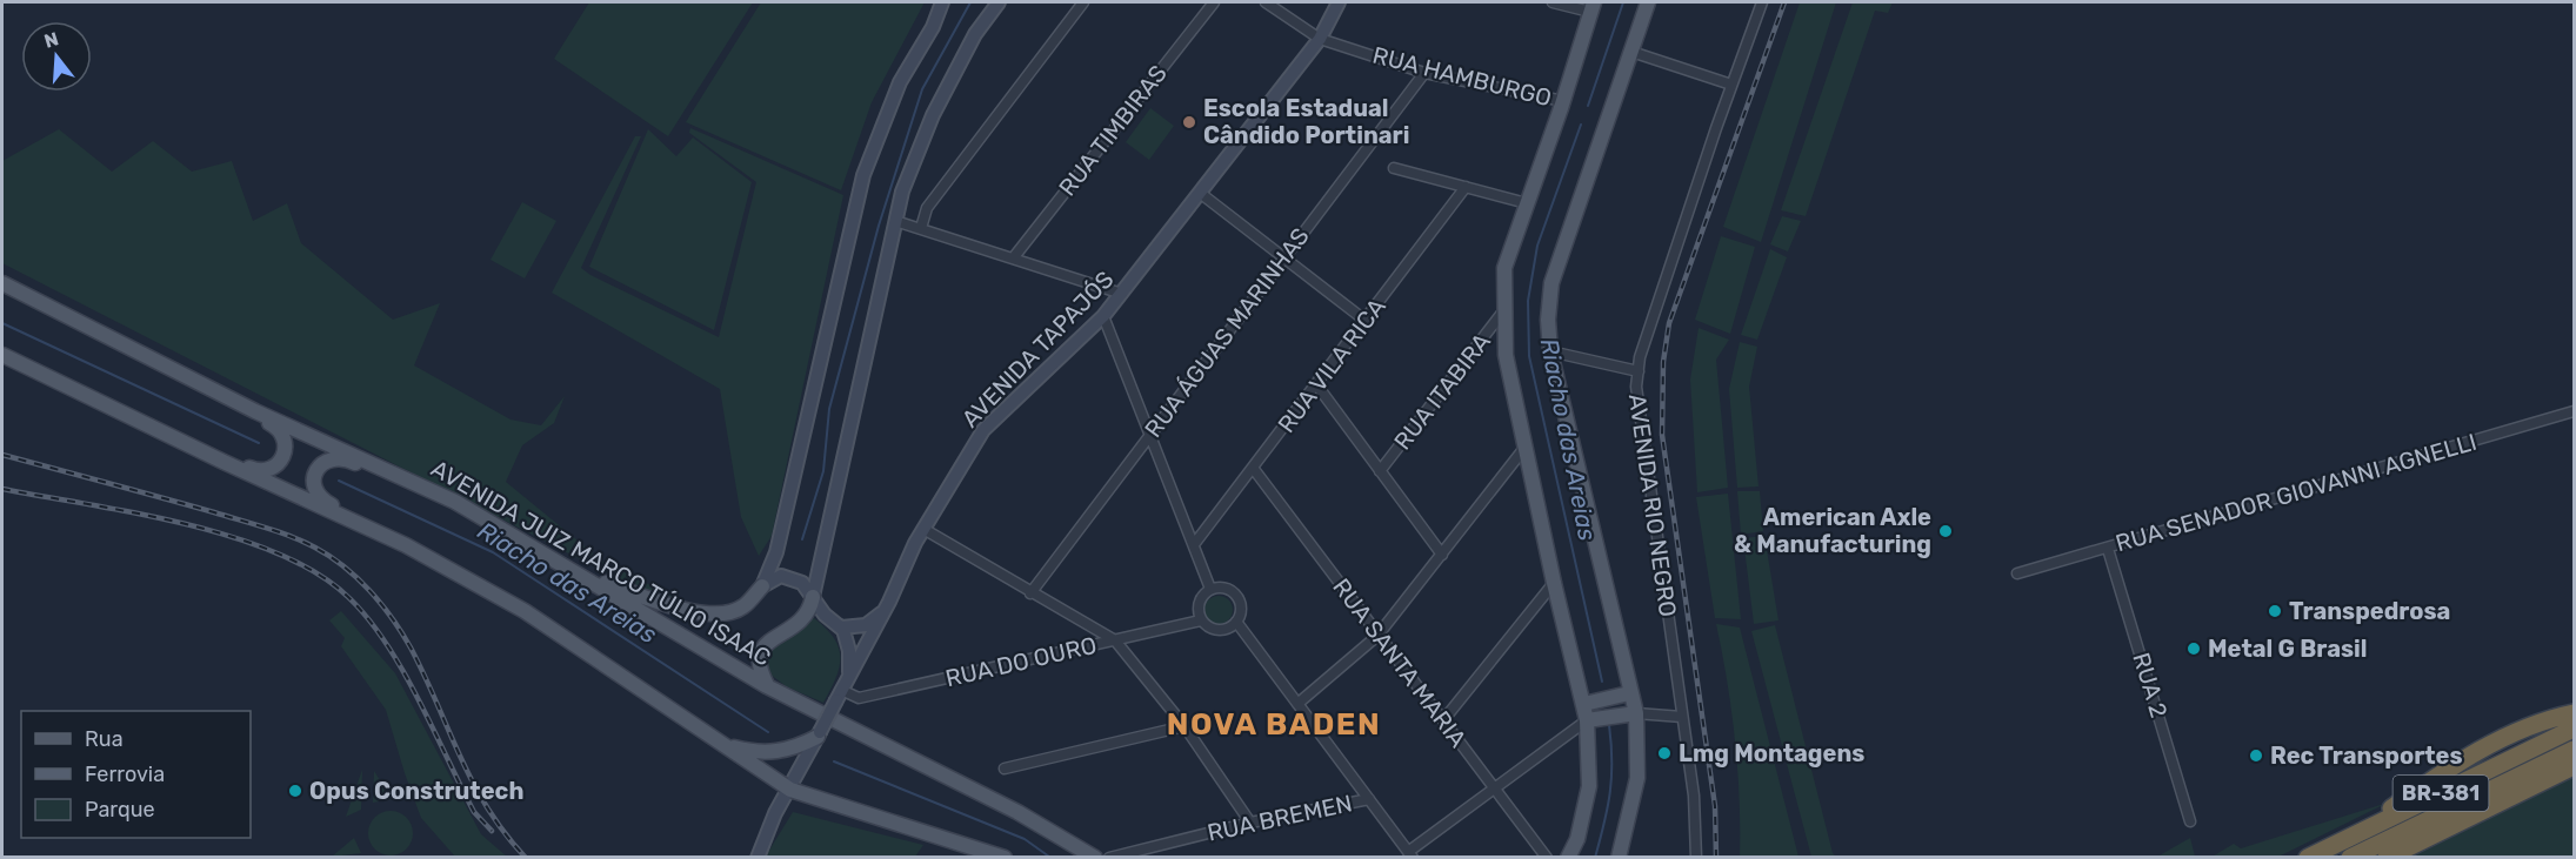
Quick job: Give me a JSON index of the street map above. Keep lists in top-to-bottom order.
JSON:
{
  "streets": {
    "highway": ["BR-381"],
    "main road": ["AVENIDA TAPAJÓS", "AVENIDA JUIZ MARCO TÚLIO ISAAC"],
    "street": [
      "RUA HAMBURGO",
      "RUA TIMBIRAS",
      "RUA ÁGUAS MARINHAS",
      "RUA VILA RICA",
      "RUA ITABIRA",
      "RUA SENADOR GIOVANNI AGNELLI",
      "AVENIDA RIO NEGRO",
      "RUA DO OURO",
      "RUA SANTA MARIA",
      "RUA 2",
      "RUA BREMEN"
    ]
  },
  "crossings": [
    ["RUA HAMBURGO", "RUA ÁGUAS MARINHAS"],
    ["RUA HAMBURGO", "AVENIDA TAPAJÓS"],
    ["AVENIDA TAPAJÓS", "RUA DO OURO"],
    ["RUA VILA RICA", "RUA SANTA MARIA"],
    ["RUA SENADOR GIOVANNI AGNELLI", "RUA 2"]
  ],
  "districts": ["NOVA BADEN"],
  "water": ["Riacho das Areias"],
  "places": [
    "Escola Estadual Cândido Portinari",
    "American Axle & Manufacturing",
    "Transpedrosa",
    "Metal G Brasil",
    "Lmg Montagens",
    "Rec Transportes",
    "Opus Construtech"
  ],
  "legend": ["Rua", "Ferrovia", "Parque"],
  "north": "top"
}
